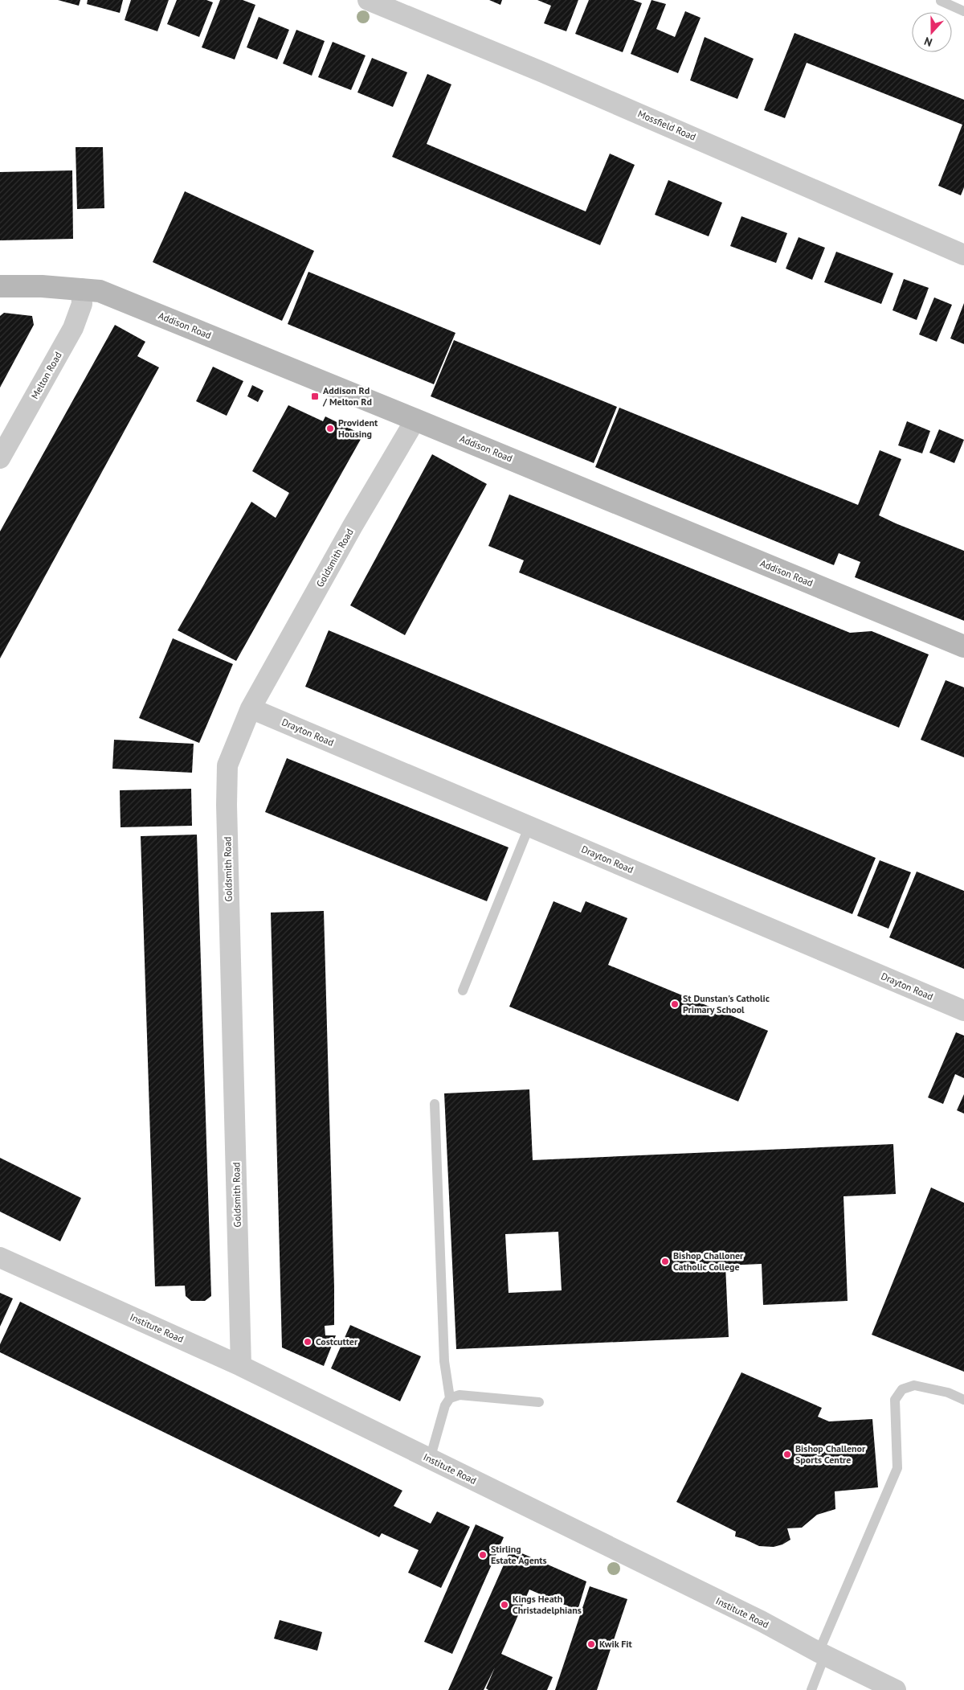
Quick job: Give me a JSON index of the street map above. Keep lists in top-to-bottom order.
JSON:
{
  "streets": {
    "main road": ["Addison Road"],
    "street": [
      "Mossfield Road",
      "Melton Road",
      "Goldsmith Road",
      "Drayton Road",
      "Institute Road"
    ]
  },
  "crossings": [
    ["Addison Road", "Melton Road"],
    ["Addison Road", "Goldsmith Road"],
    ["Goldsmith Road", "Drayton Road"],
    ["Goldsmith Road", "Institute Road"]
  ],
  "places": {
    "transit": ["Addison Rd / Melton Rd"],
    "other": [
      "Provident Housing",
      "St Dunstan's Catholic Primary School",
      "Bishop Challoner Catholic College",
      "Costcutter",
      "Bishop Challenor Sports Centre",
      "Stirling Estate Agents",
      "Kings Heath Christadelphians",
      "Kwik Fit"
    ]
  },
  "north": "bottom"
}
